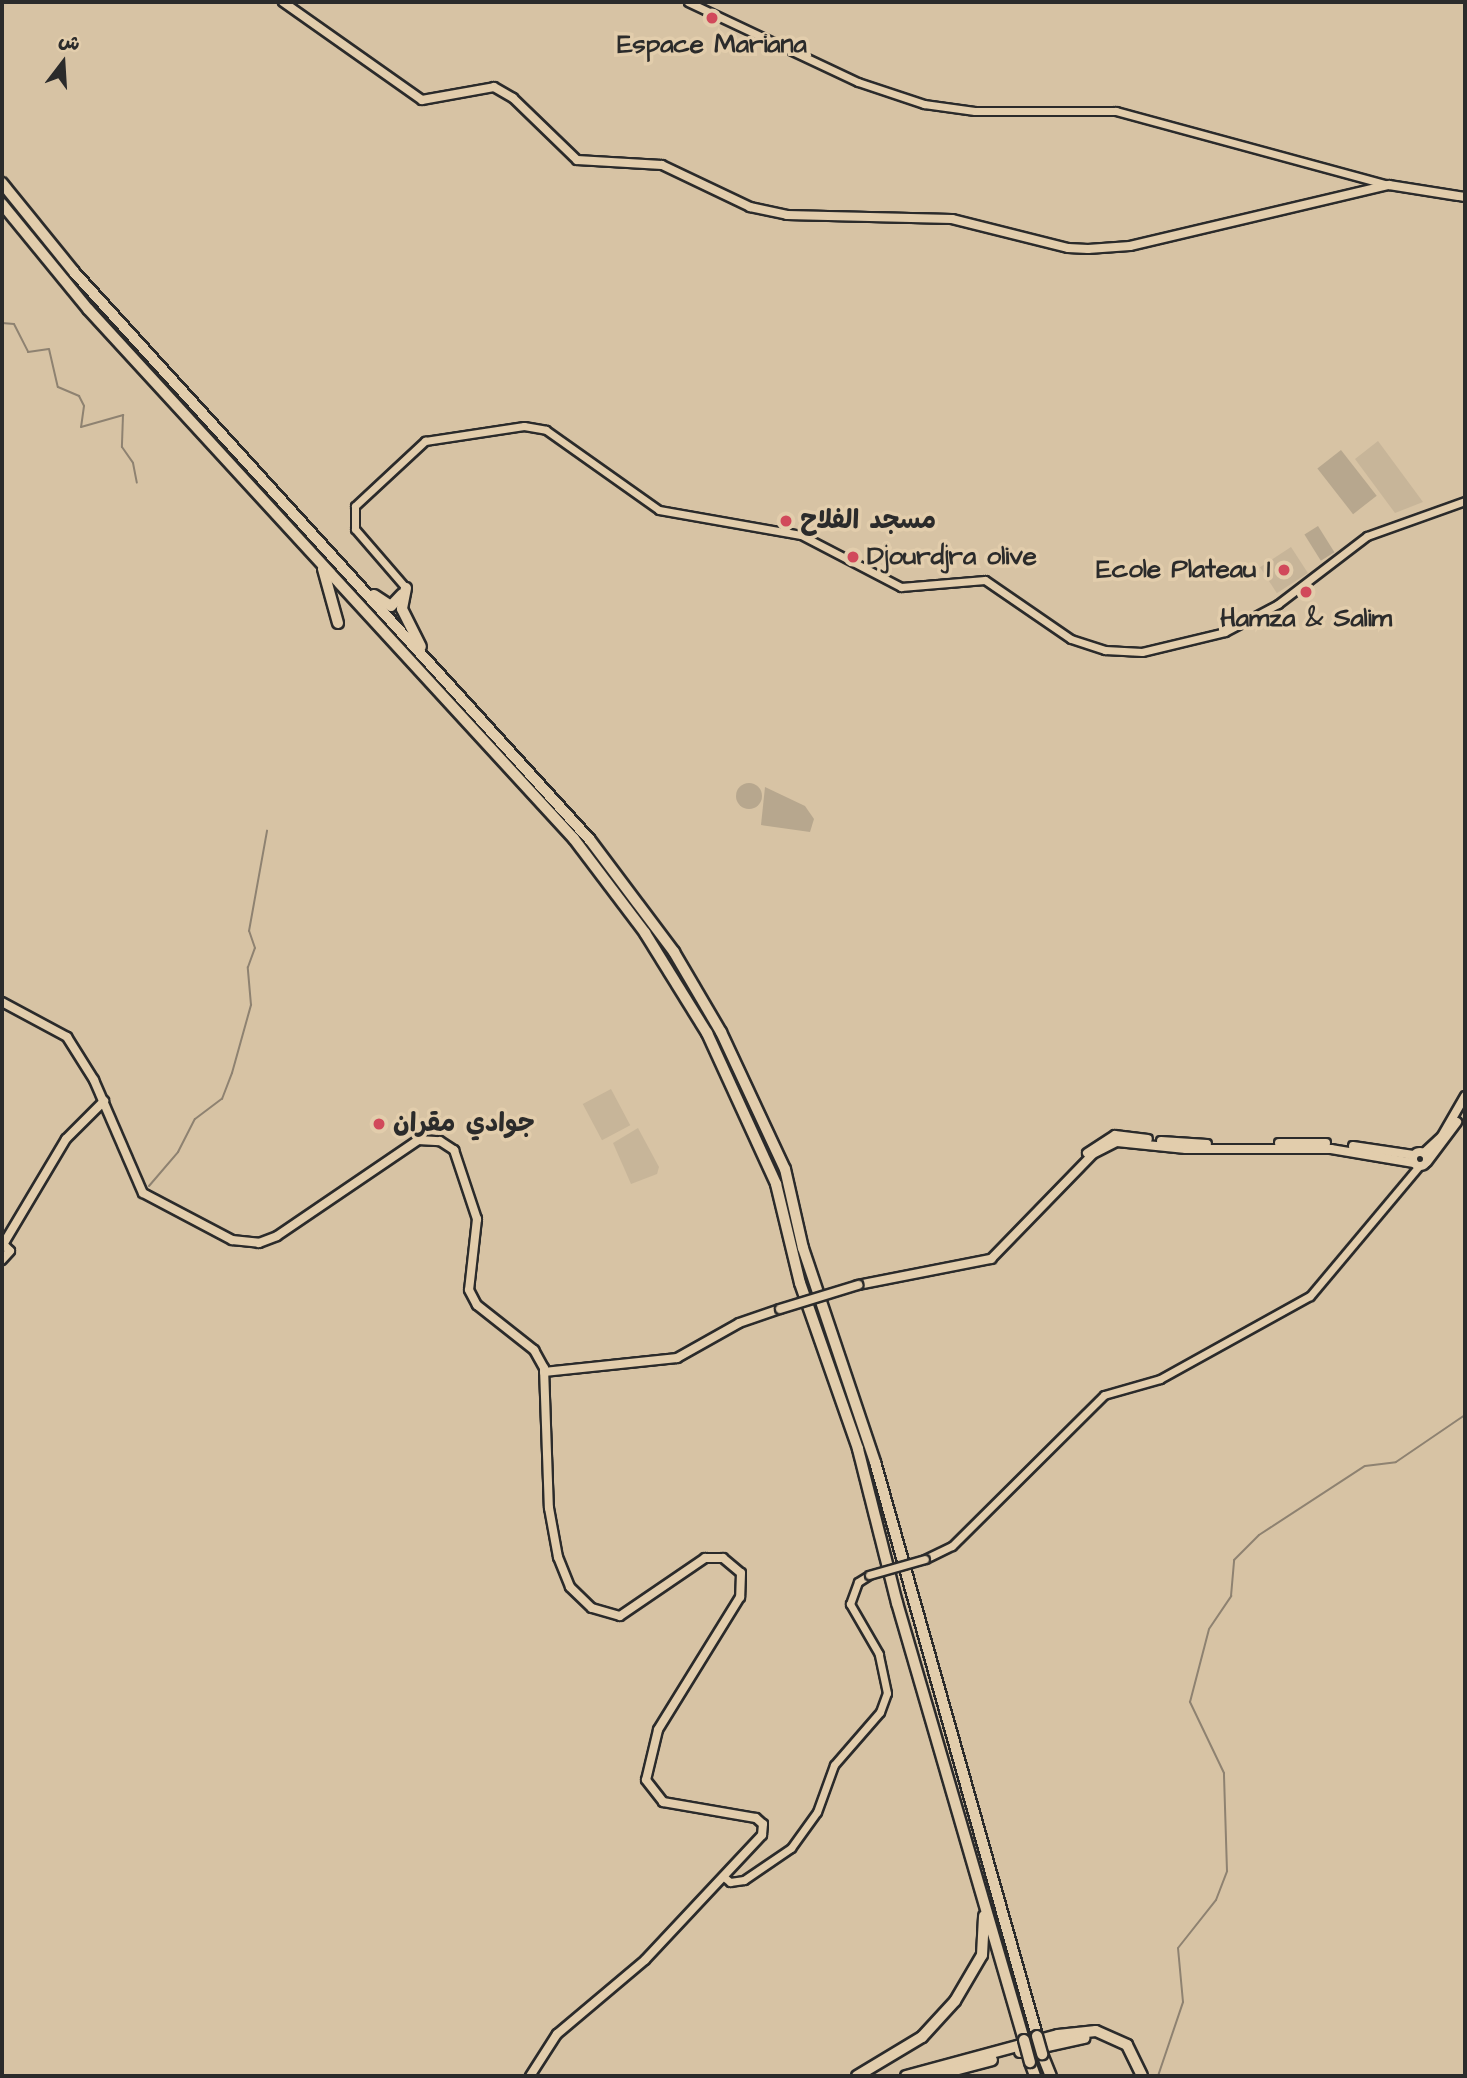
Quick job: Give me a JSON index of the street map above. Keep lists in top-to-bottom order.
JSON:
{
  "places": [
    "Espace Mariana",
    "مسجد الفلاح",
    "Djourdjra olive",
    "Ecole Plateau 1",
    "Hamza & Salim",
    "جوادي مقران"
  ],
  "north": "top"
}
